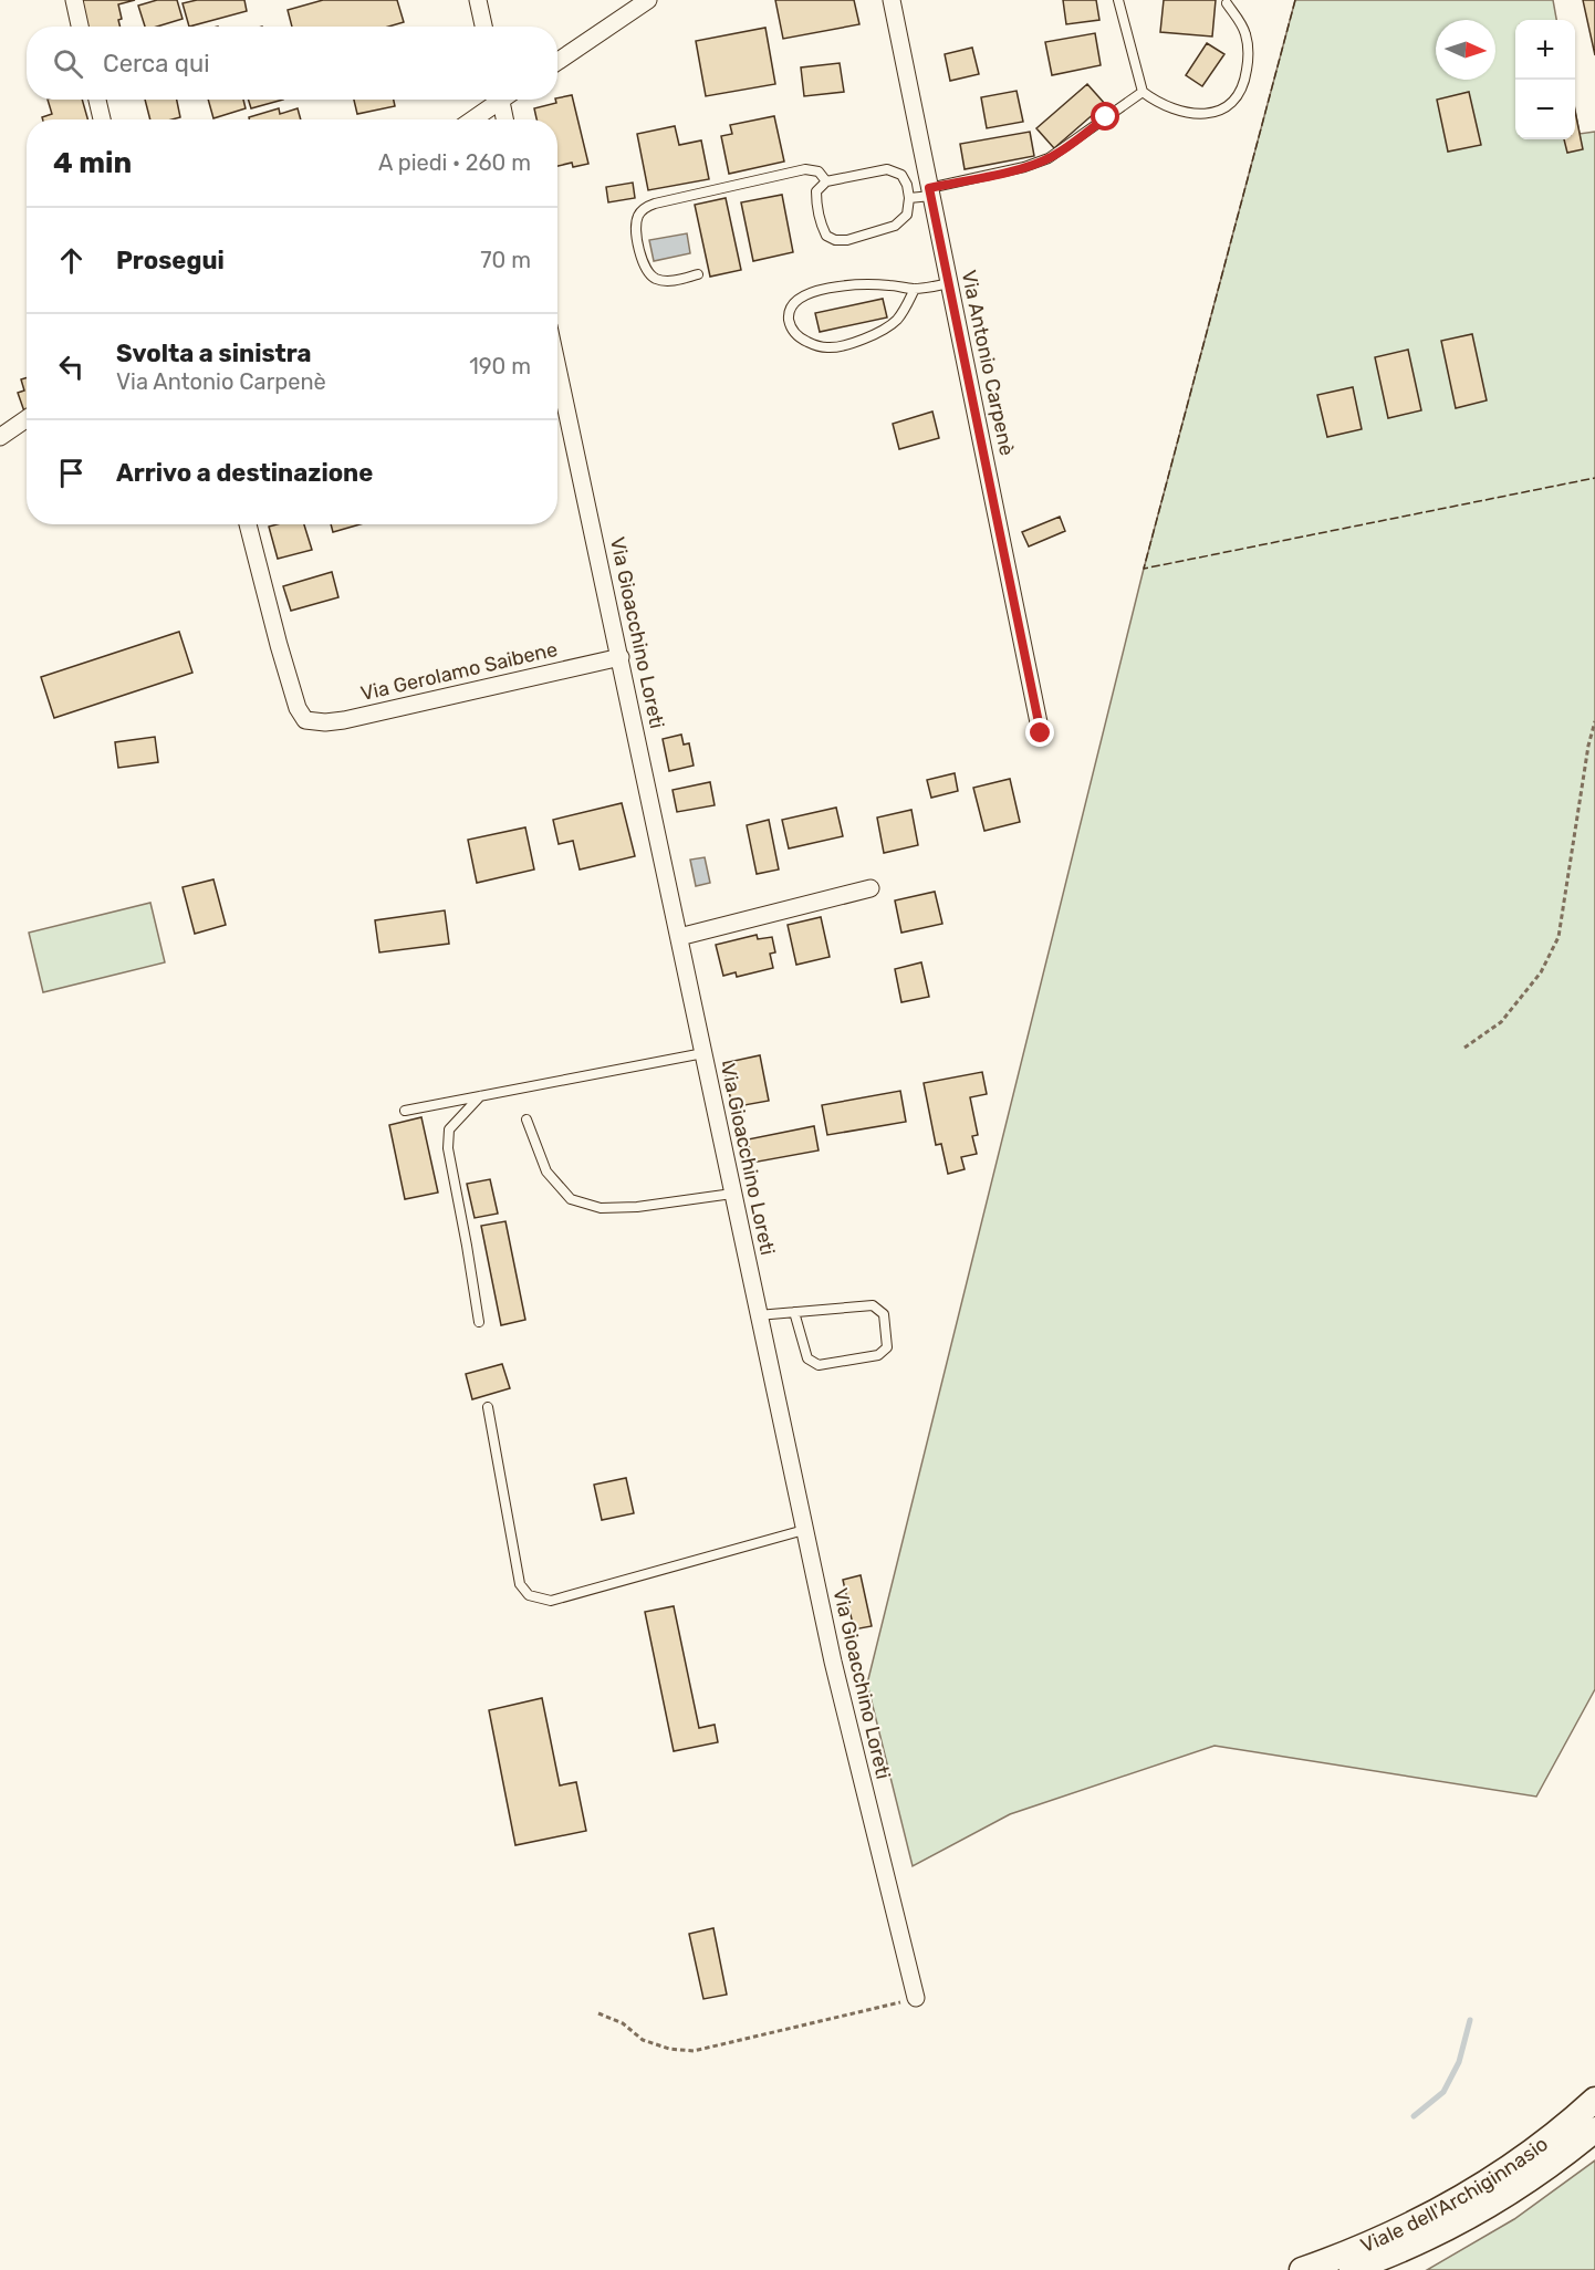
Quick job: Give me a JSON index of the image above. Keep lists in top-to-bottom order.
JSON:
{
  "streets": {
    "street": [
      "Via Antonio Carpenè",
      "Via Gioacchino Loreti",
      "Via Gerolamo Saibene",
      "Viale dell'Archiginnasio"
    ]
  },
  "crossings": [
    ["Via Gioacchino Loreti", "Via Gerolamo Saibene"]
  ],
  "north": "right",
  "page": {
    "map_buttons": ["+", "−"],
    "search": "Cerca qui",
    "heading": ["4 min", "A piedi · 260 m"],
    "list": [
      ["Prosegui", "70 m"],
      ["Svolta a sinistra", "Via Antonio Carpenè", "190 m"],
      "Arrivo a destinazione"
    ]
  }
}
